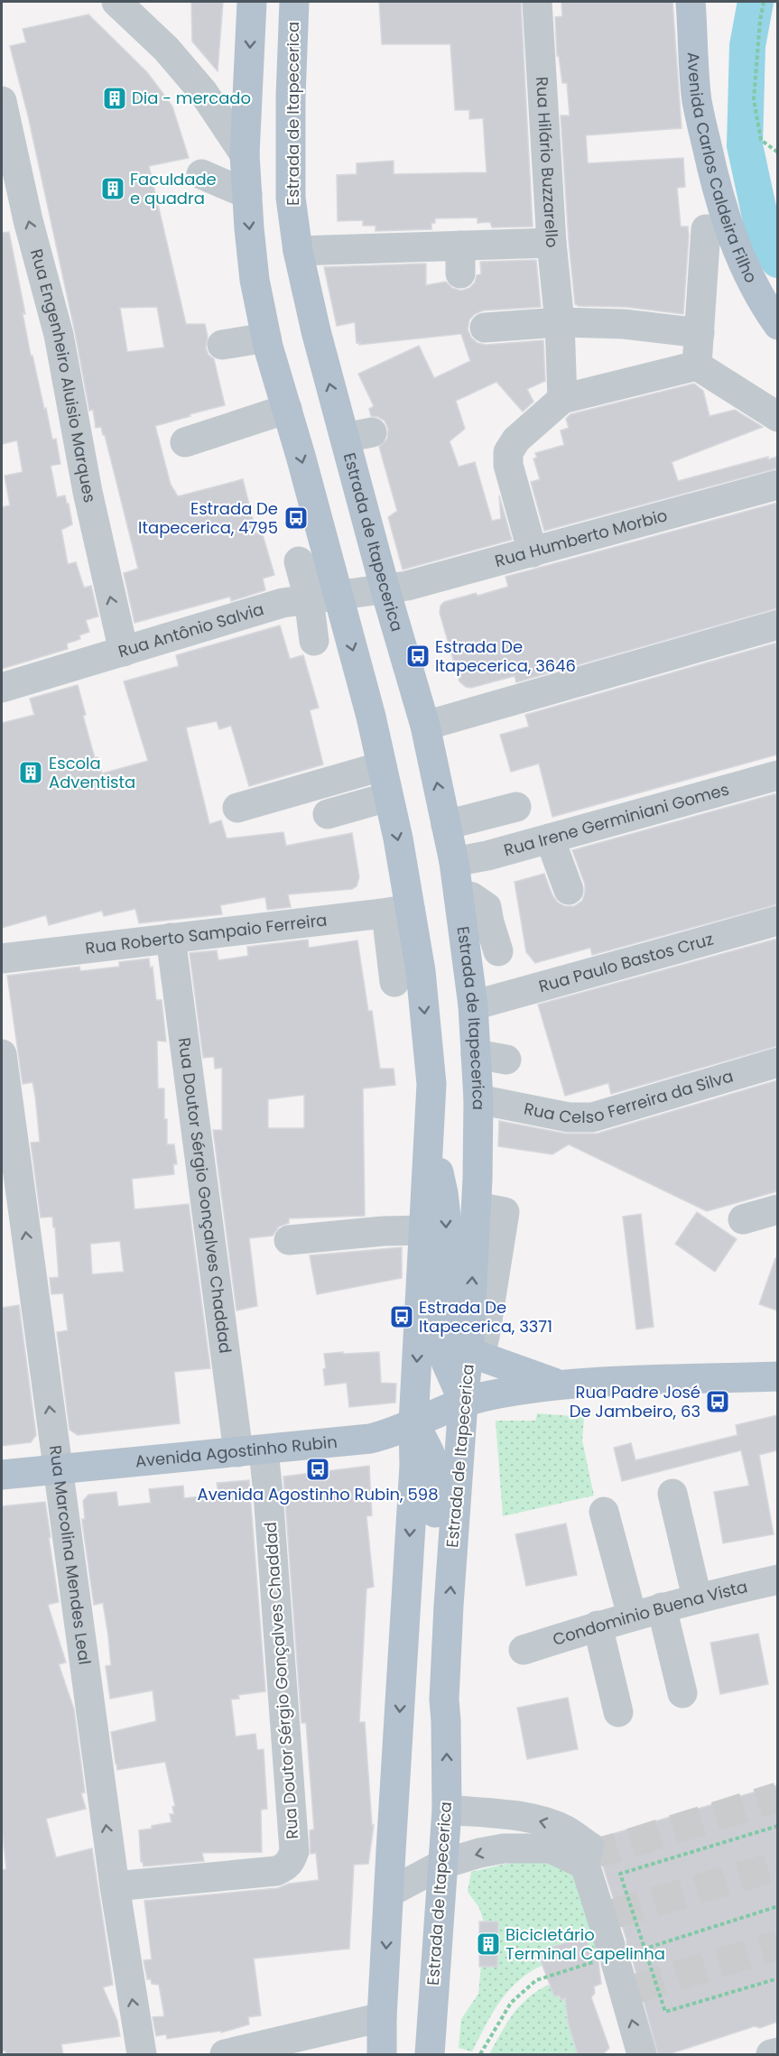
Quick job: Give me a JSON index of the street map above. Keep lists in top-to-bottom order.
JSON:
{
  "streets": {
    "main road": ["Estrada de Itapecerica", "Avenida Carlos Caldeira Filho", "Avenida Agostinho Rubin"],
    "street": [
      "Rua Hilário Buzzarello",
      "Rua Engenheiro Aluisio Marques",
      "Rua Humberto Morbio",
      "Rua Antônio Salvia",
      "Rua Irene Germiniani Gomes",
      "Rua Roberto Sampaio Ferreira",
      "Rua Paulo Bastos Cruz",
      "Rua Celso Ferreira da Silva",
      "Rua Doutor Sérgio Gonçalves Chaddad",
      "Rua Marcolina Mendes Leal",
      "Condominio Buena Vista"
    ]
  },
  "crossings": [
    ["Estrada de Itapecerica", "Rua Humberto Morbio"],
    ["Estrada de Itapecerica", "Rua Antônio Salvia"],
    ["Estrada de Itapecerica", "Rua Irene Germiniani Gomes"],
    ["Estrada de Itapecerica", "Rua Paulo Bastos Cruz"],
    ["Estrada de Itapecerica", "Rua Celso Ferreira da Silva"],
    ["Estrada de Itapecerica", "Avenida Agostinho Rubin"],
    ["Rua Engenheiro Aluisio Marques", "Rua Antônio Salvia"],
    ["Rua Humberto Morbio", "Rua Antônio Salvia"],
    ["Rua Roberto Sampaio Ferreira", "Rua Doutor Sérgio Gonçalves Chaddad"],
    ["Rua Doutor Sérgio Gonçalves Chaddad", "Avenida Agostinho Rubin"],
    ["Rua Doutor Sérgio Gonçalves Chaddad", "Rua Marcolina Mendes Leal"],
    ["Avenida Agostinho Rubin", "Rua Marcolina Mendes Leal"]
  ],
  "one_way": ["Rua Engenheiro Aluisio Marques", "Rua Marcolina Mendes Leal"],
  "places": {
    "building": [
      "Dia - mercado",
      "Faculdade e quadra",
      "Escola Adventista",
      "Bicicletário Terminal Capelinha"
    ],
    "bus stop": [
      "Estrada De Itapecerica, 4795",
      "Estrada De Itapecerica, 3646",
      "Estrada De Itapecerica, 3371",
      "Rua Padre José De Jambeiro, 63",
      "Avenida Agostinho Rubin, 598"
    ]
  }
}
